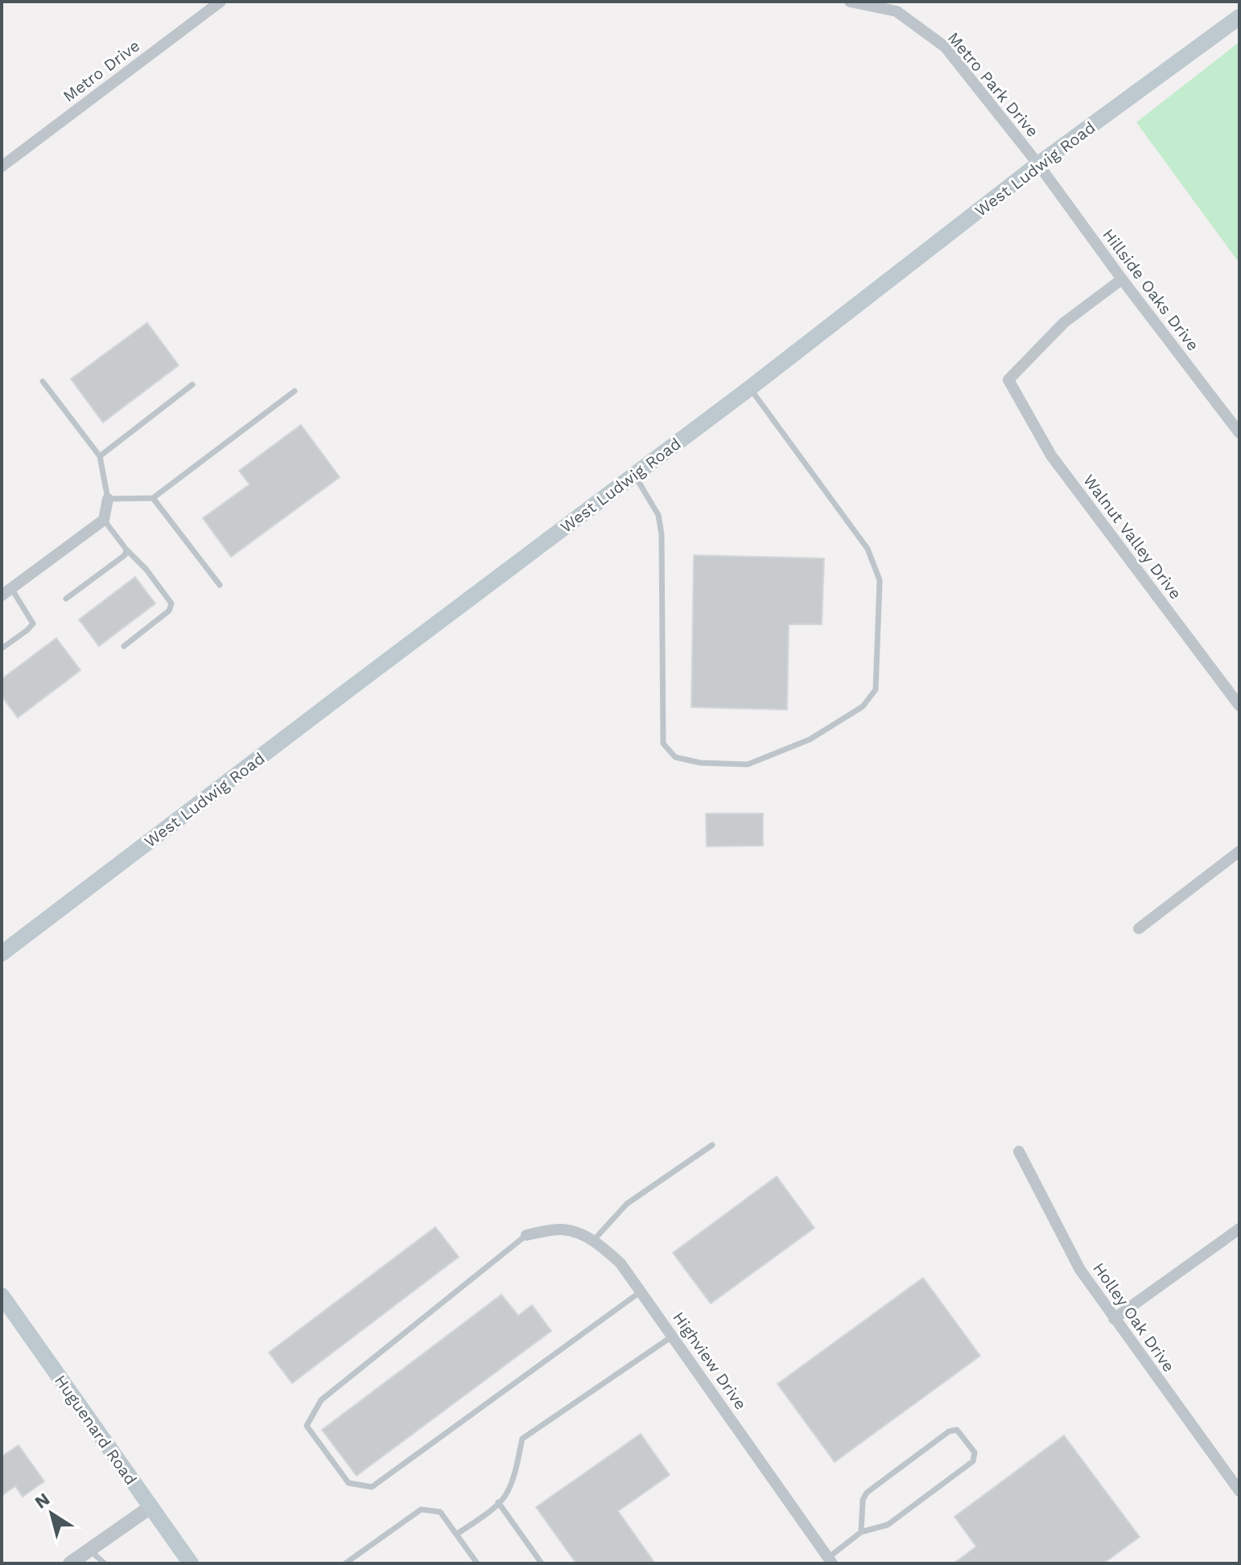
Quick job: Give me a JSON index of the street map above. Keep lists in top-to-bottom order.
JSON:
{
  "streets": {
    "main road": ["West Ludwig Road", "Huguenard Road"],
    "street": [
      "Metro Drive",
      "Metro Park Drive",
      "Hillside Oaks Drive",
      "Walnut Valley Drive",
      "Holley Oak Drive",
      "Highview Drive"
    ]
  },
  "crossings": [
    ["Metro Park Drive", "West Ludwig Road"],
    ["Metro Park Drive", "Hillside Oaks Drive"],
    ["West Ludwig Road", "Hillside Oaks Drive"],
    ["Hillside Oaks Drive", "Walnut Valley Drive"]
  ],
  "north": "top left"
}
